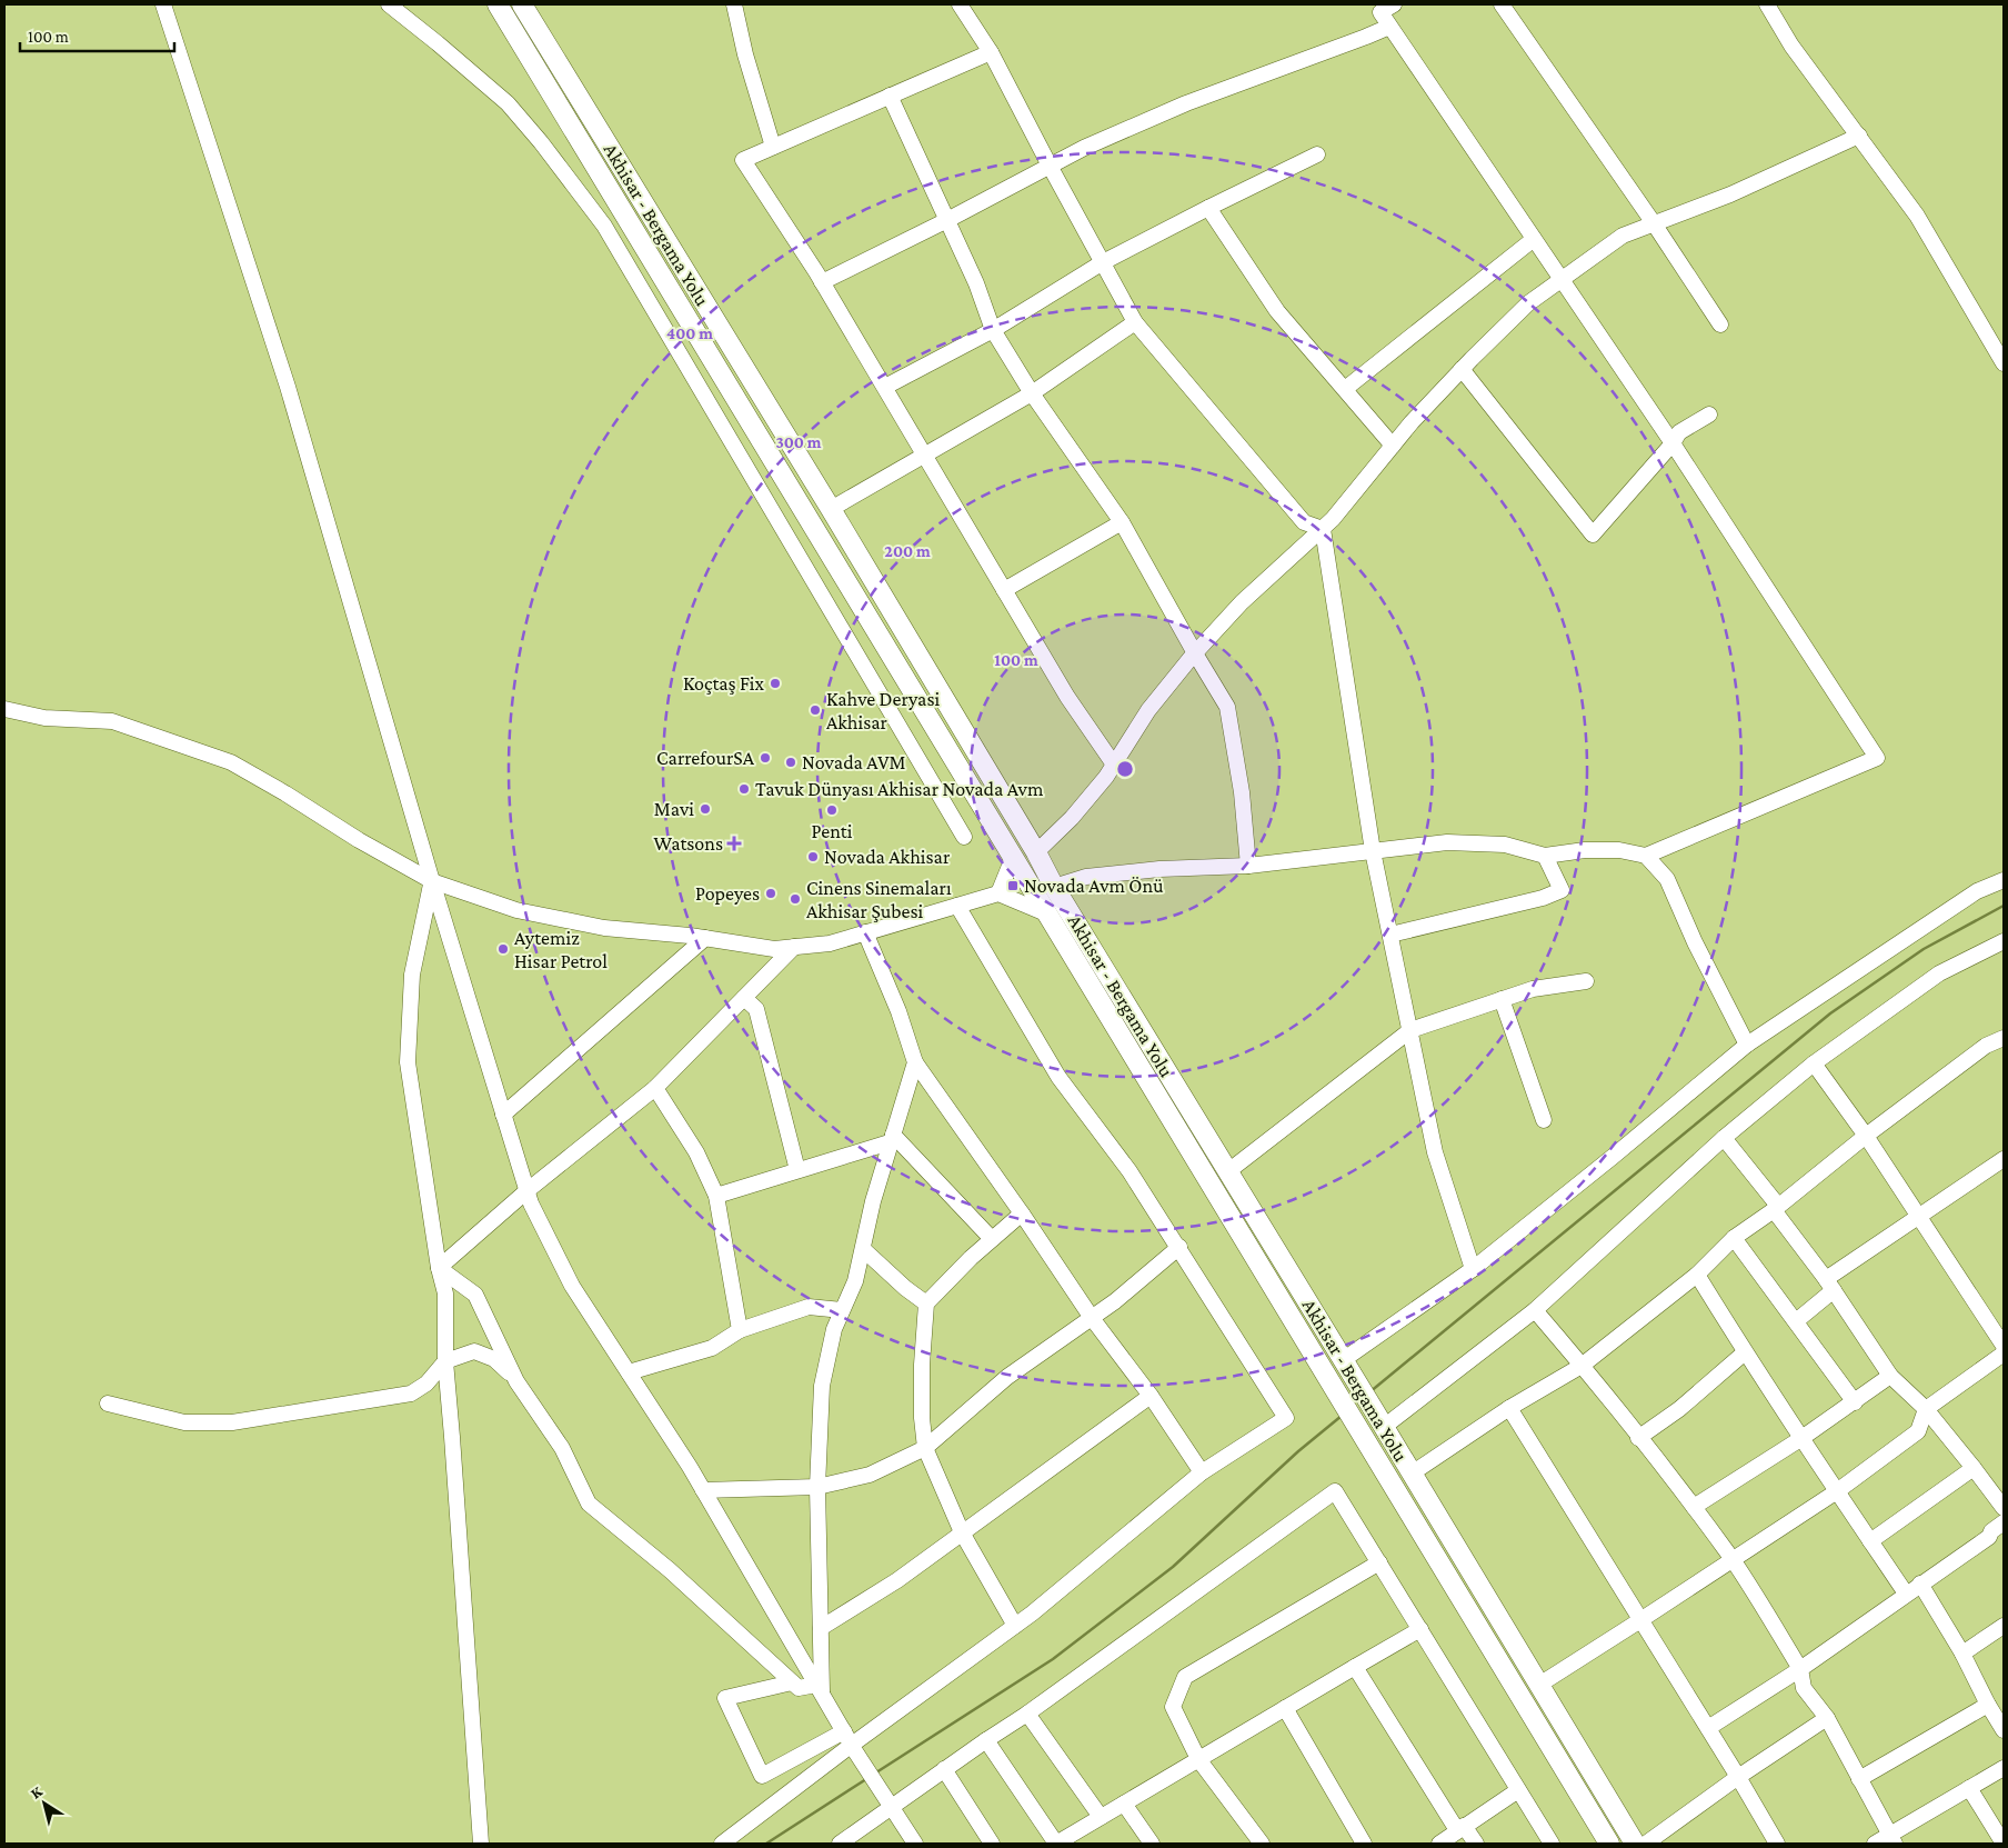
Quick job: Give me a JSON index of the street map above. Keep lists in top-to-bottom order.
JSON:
{
  "streets": {
    "main road": ["Akhisar - Bergama Yolu"]
  },
  "places": {
    "other": [
      "Koçtaş Fix",
      "Kahve Deryasi Akhisar",
      "CarrefourSA",
      "Novada AVM",
      "Tavuk Dünyası Akhisar Novada Avm",
      "Mavi",
      "Penti",
      "Novada Akhisar",
      "Popeyes",
      "Cinens Sinemaları Akhisar Şubesi",
      "Aytemiz Hisar Petrol"
    ],
    "health": ["Watsons"],
    "transit": ["Novada Avm Önü"]
  },
  "scale_bar": "100 m",
  "north": "top left",
  "rings": [
    "400 m",
    "300 m",
    "200 m",
    "100 m"
  ]
}
